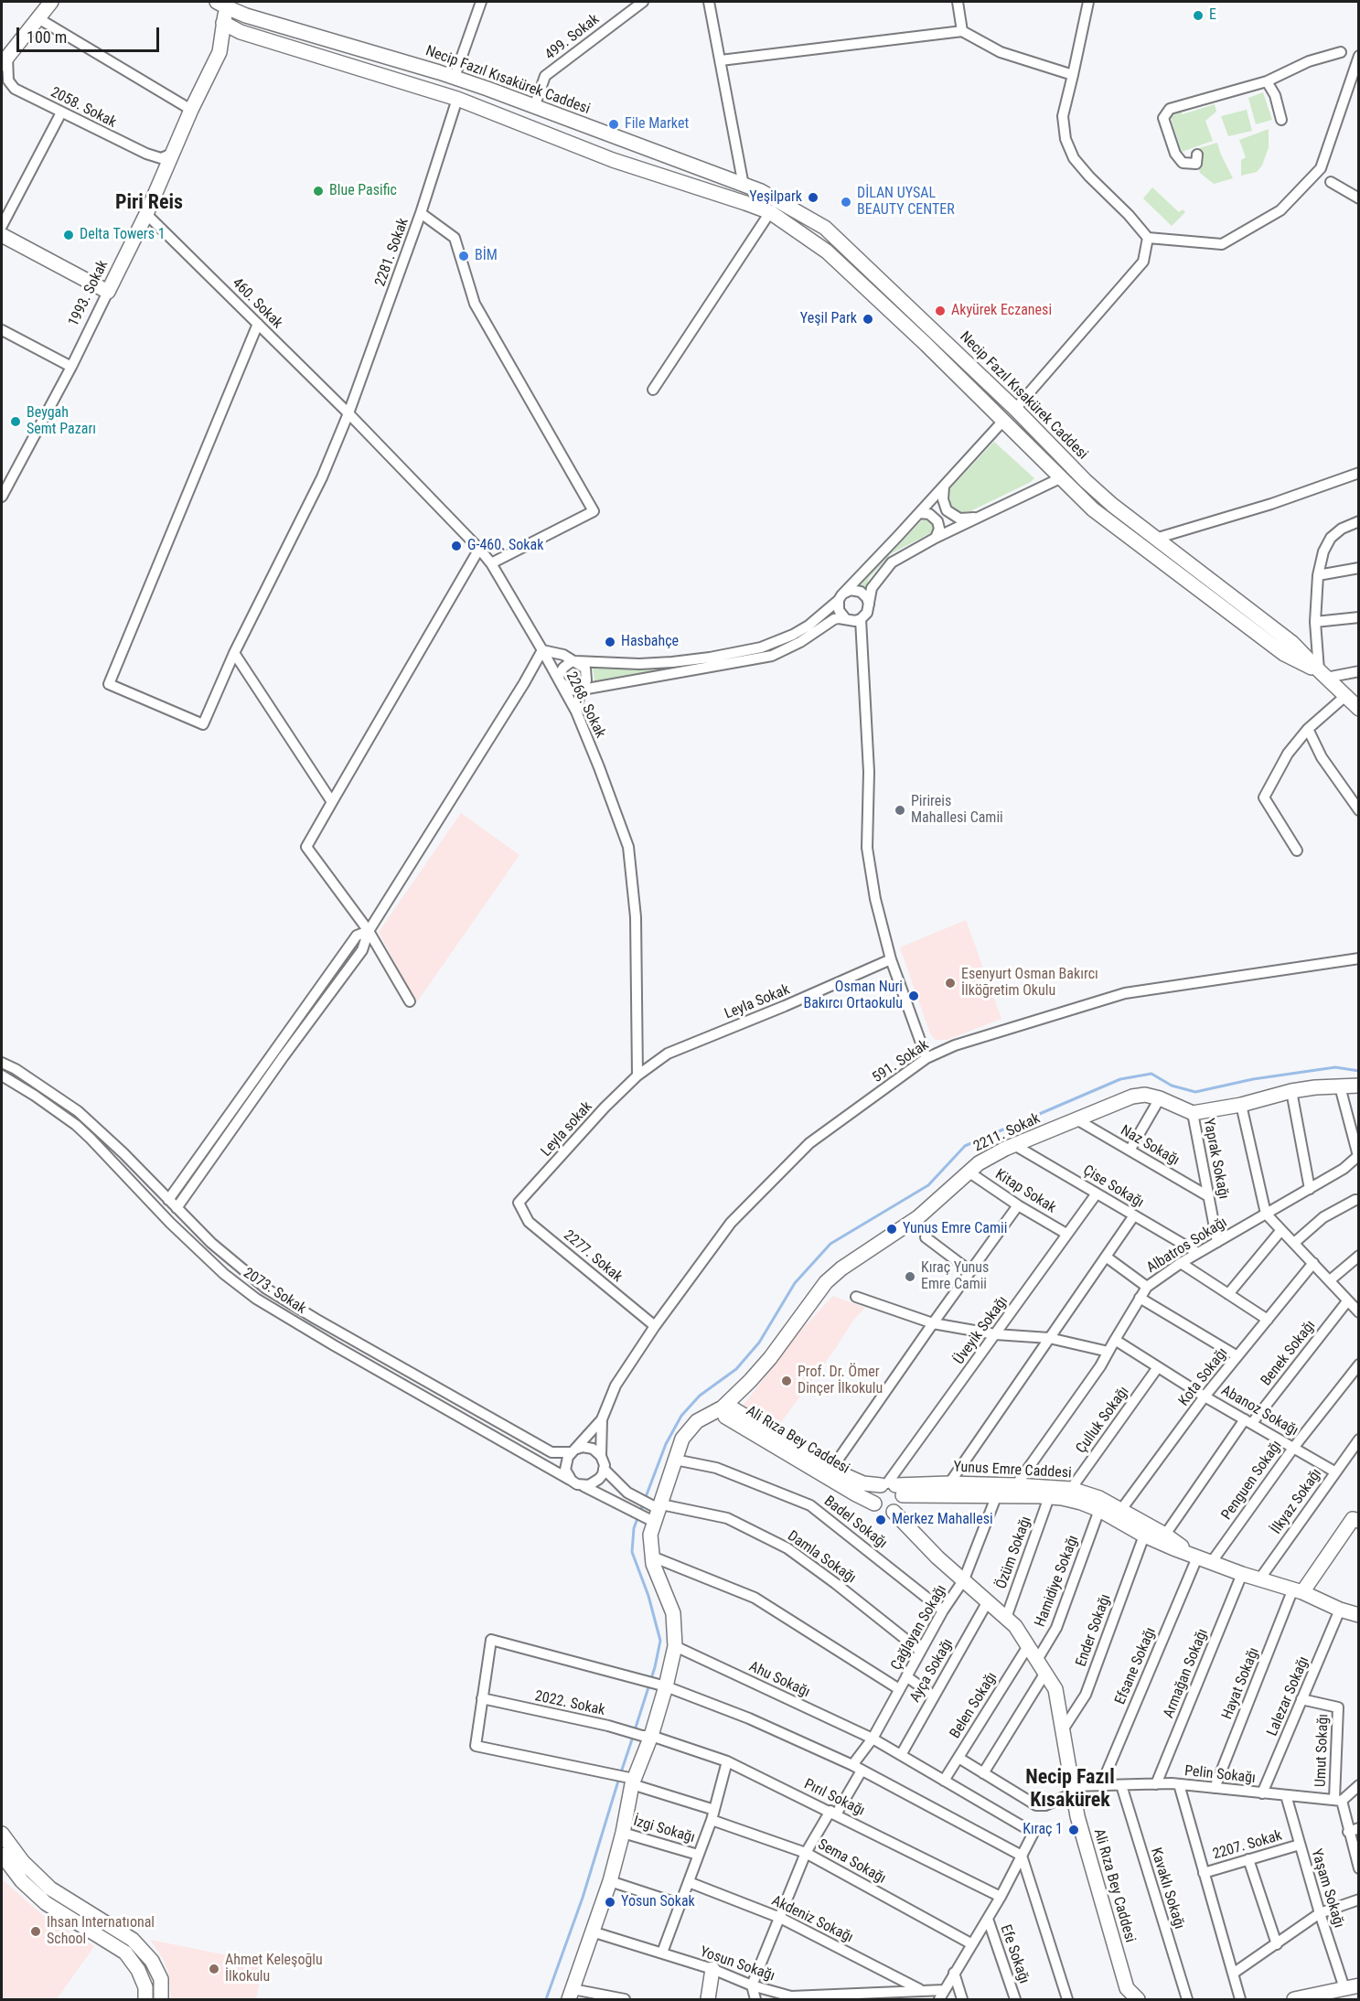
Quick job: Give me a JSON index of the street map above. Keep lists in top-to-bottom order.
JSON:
{
  "streets": {
    "street": [
      "499. Sokak",
      "Necip Fazıl Kısakürek Caddesi",
      "2058. Sokak",
      "2281. Sokak",
      "1993. Sokak",
      "460. Sokak",
      "2268. Sokak",
      "Leyla Sokak",
      "591. Sokak",
      "Leyla sokak",
      "2211. Sokak",
      "Naz Sokağı",
      "Yaprak Sokağı",
      "Çise Sokağı",
      "Kitap Sokak",
      "Albatros Sokağı",
      "2277. Sokak",
      "2073. Sokak",
      "Üveyik Sokağı",
      "Benek Sokağı",
      "Kota Sokağı",
      "Abanoz Sokağı",
      "Çulluk Sokağı",
      "Ali Rıza Bey Caddesi",
      "Yunus Emre Caddesi",
      "Penguen Sokağı",
      "İlkyaz Sokağı",
      "Badel Sokağı",
      "Özüm Sokağı",
      "Damla Sokağı",
      "Hamidiye Sokağı",
      "Çağlayan Sokağı",
      "Ender Sokağı",
      "Efsane Sokağı",
      "Ayça Sokağı",
      "Armağan Sokağı",
      "Ahu Sokağı",
      "Hayat Sokağı",
      "Lalezar Sokağı",
      "2022. Sokak",
      "Belen Sokağı",
      "Umut Sokağı",
      "Pelin Sokağı",
      "Pırıl Sokağı",
      "İzgi Sokağı",
      "2207. Sokak",
      "Sema Sokağı",
      "Kavaklı Sokağı",
      "Yaşam Sokağı",
      "Akdeniz Sokağı",
      "Efe Sokağı",
      "Yosun Sokağı"
    ]
  },
  "crossings": [
    ["499. Sokak", "Necip Fazıl Kısakürek Caddesi"],
    ["Necip Fazıl Kısakürek Caddesi", "2281. Sokak"],
    ["Necip Fazıl Kısakürek Caddesi", "1993. Sokak"],
    ["2058. Sokak", "1993. Sokak"],
    ["2281. Sokak", "460. Sokak"],
    ["2281. Sokak", "2268. Sokak"],
    ["1993. Sokak", "460. Sokak"],
    ["460. Sokak", "2268. Sokak"],
    ["2268. Sokak", "Leyla Sokak"],
    ["2268. Sokak", "Leyla sokak"],
    ["Leyla Sokak", "Leyla sokak"],
    ["591. Sokak", "2277. Sokak"],
    ["Leyla sokak", "2277. Sokak"],
    ["2211. Sokak", "Naz Sokağı"],
    ["2211. Sokak", "Yaprak Sokağı"],
    ["2211. Sokak", "Çise Sokağı"],
    ["2211. Sokak", "Kitap Sokak"],
    ["2211. Sokak", "Ali Rıza Bey Caddesi"],
    ["2211. Sokak", "Badel Sokağı"],
    ["2211. Sokak", "Damla Sokağı"],
    ["2211. Sokak", "Ahu Sokağı"],
    ["2211. Sokak", "2022. Sokak"],
    ["2211. Sokak", "Pırıl Sokağı"],
    ["2211. Sokak", "İzgi Sokağı"],
    ["2211. Sokak", "Sema Sokağı"],
    ["2211. Sokak", "Yosun Sokağı"],
    ["Naz Sokağı", "Yaprak Sokağı"],
    ["Yaprak Sokağı", "Albatros Sokağı"],
    ["Çise Sokağı", "Albatros Sokağı"],
    ["Çise Sokağı", "Üveyik Sokağı"],
    ["Kitap Sokak", "Üveyik Sokağı"],
    ["Albatros Sokağı", "Abanoz Sokağı"],
    ["Albatros Sokağı", "Yunus Emre Caddesi"],
    ["Üveyik Sokağı", "Ali Rıza Bey Caddesi"],
    ["Üveyik Sokağı", "Yunus Emre Caddesi"],
    ["Benek Sokağı", "Abanoz Sokağı"],
    ["Benek Sokağı", "Yunus Emre Caddesi"],
    ["Kota Sokağı", "Abanoz Sokağı"],
    ["Kota Sokağı", "Yunus Emre Caddesi"],
    ["Abanoz Sokağı", "Çulluk Sokağı"],
    ["Abanoz Sokağı", "Penguen Sokağı"],
    ["Abanoz Sokağı", "İlkyaz Sokağı"],
    ["Çulluk Sokağı", "Yunus Emre Caddesi"],
    ["Ali Rıza Bey Caddesi", "Yunus Emre Caddesi"],
    ["Ali Rıza Bey Caddesi", "Özüm Sokağı"],
    ["Ali Rıza Bey Caddesi", "Hamidiye Sokağı"],
    ["Ali Rıza Bey Caddesi", "Çağlayan Sokağı"],
    ["Ali Rıza Bey Caddesi", "Ender Sokağı"],
    ["Ali Rıza Bey Caddesi", "Ayça Sokağı"],
    ["Ali Rıza Bey Caddesi", "Belen Sokağı"],
    ["Ali Rıza Bey Caddesi", "Pelin Sokağı"],
    ["Yunus Emre Caddesi", "Özüm Sokağı"],
    ["Yunus Emre Caddesi", "Hamidiye Sokağı"],
    ["Yunus Emre Caddesi", "Çağlayan Sokağı"],
    ["Yunus Emre Caddesi", "Ender Sokağı"],
    ["Yunus Emre Caddesi", "Efsane Sokağı"],
    ["Badel Sokağı", "Çağlayan Sokağı"],
    ["Damla Sokağı", "Çağlayan Sokağı"],
    ["Çağlayan Sokağı", "Ahu Sokağı"],
    ["Çağlayan Sokağı", "Pırıl Sokağı"],
    ["Çağlayan Sokağı", "Sema Sokağı"],
    ["Çağlayan Sokağı", "Akdeniz Sokağı"],
    ["Çağlayan Sokağı", "Yosun Sokağı"],
    ["Efsane Sokağı", "Pelin Sokağı"],
    ["Ayça Sokağı", "Ahu Sokağı"],
    ["Armağan Sokağı", "Pelin Sokağı"],
    ["Ahu Sokağı", "Belen Sokağı"],
    ["Hayat Sokağı", "Pelin Sokağı"],
    ["Lalezar Sokağı", "Umut Sokağı"],
    ["Lalezar Sokağı", "Pelin Sokağı"],
    ["2022. Sokak", "Pırıl Sokağı"],
    ["2022. Sokak", "Sema Sokağı"],
    ["Umut Sokağı", "Pelin Sokağı"],
    ["Pelin Sokağı", "Kavaklı Sokağı"],
    ["Pelin Sokağı", "Yaşam Sokağı"],
    ["2207. Sokak", "Yaşam Sokağı"],
    ["Akdeniz Sokağı", "Yosun Sokağı"]
  ],
  "districts": ["Piri Reis", "Necip Fazıl Kısakürek"],
  "places": [
    "E",
    "File Market",
    "Blue Pasific",
    "Yeşilpark",
    "DİLAN UYSAL BEAUTY CENTER",
    "Delta Towers 1",
    "BİM",
    "Akyürek Eczanesi",
    "Yeşil Park",
    "Beygah Semt Pazarı",
    "G-460. Sokak",
    "Hasbahçe",
    "Pirireis Mahallesi Camii",
    "Esenyurt Osman Bakırcı İlköğretim Okulu",
    "Osman Nuri Bakırcı Ortaokulu",
    "Yunus Emre Camii",
    "Kıraç Yunus Emre Camii",
    "Prof. Dr. Ömer Dinçer İlkokulu",
    "Merkez Mahallesi",
    "Kıraç 1",
    "Yosun Sokak",
    "Ihsan Internatıonal School",
    "Ahmet Keleşoğlu İlkokulu"
  ],
  "scale_bar": "100 m"
}
